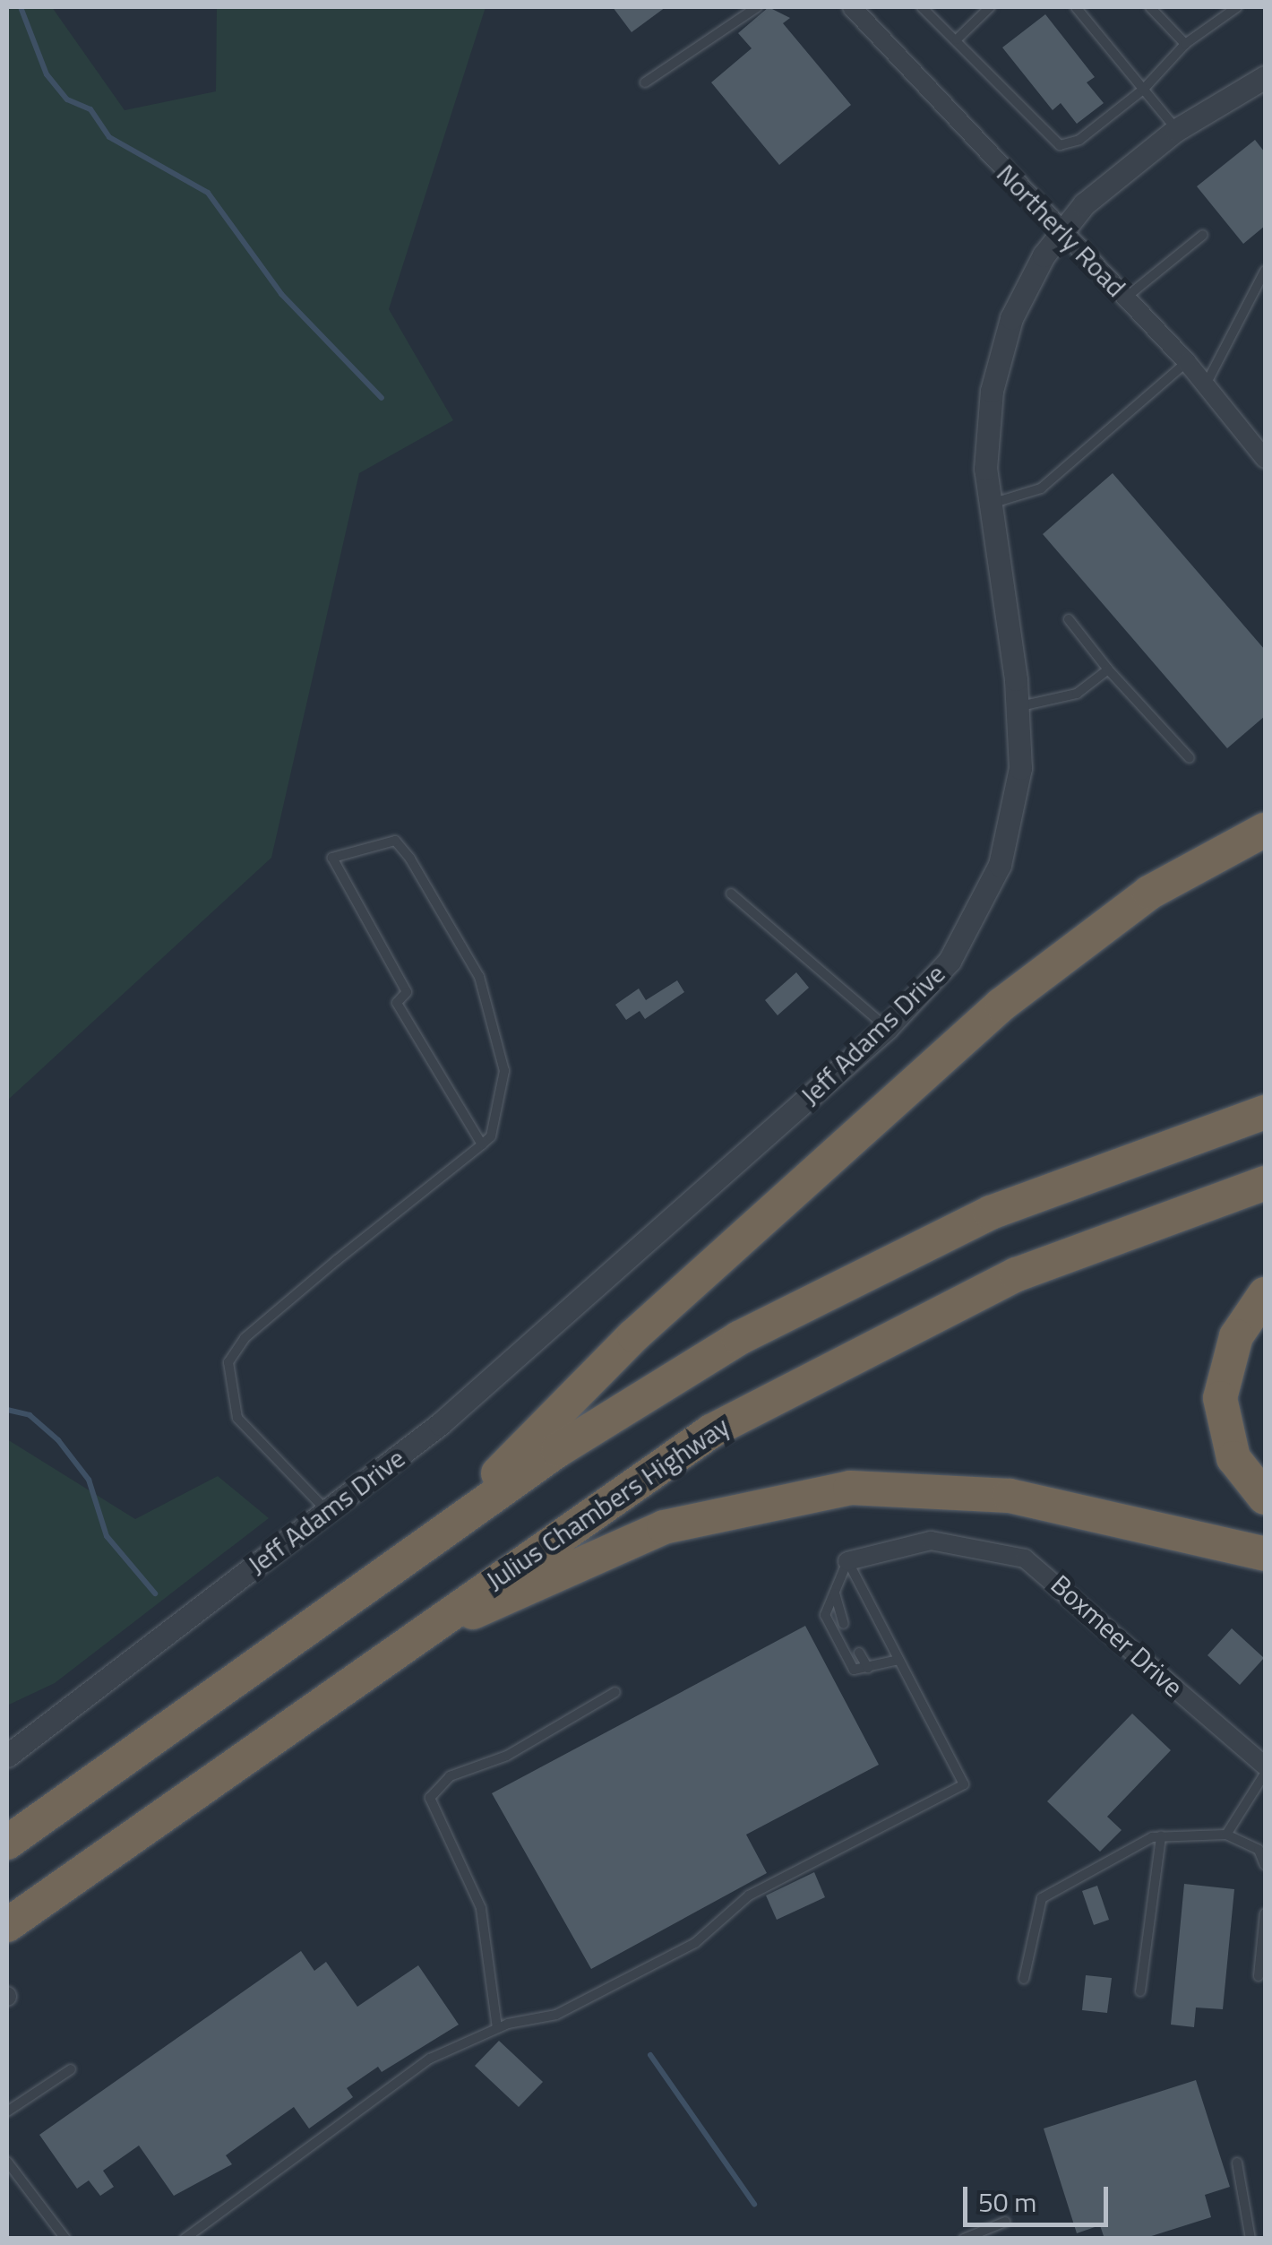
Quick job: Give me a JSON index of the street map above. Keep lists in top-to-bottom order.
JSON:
{
  "streets": {
    "highway": ["Julius Chambers Highway"],
    "street": ["Northerly Road", "Jeff Adams Drive", "Boxmeer Drive"]
  },
  "crossings": [
    ["Northerly Road", "Jeff Adams Drive"]
  ],
  "scale_bar": "50 m"
}
